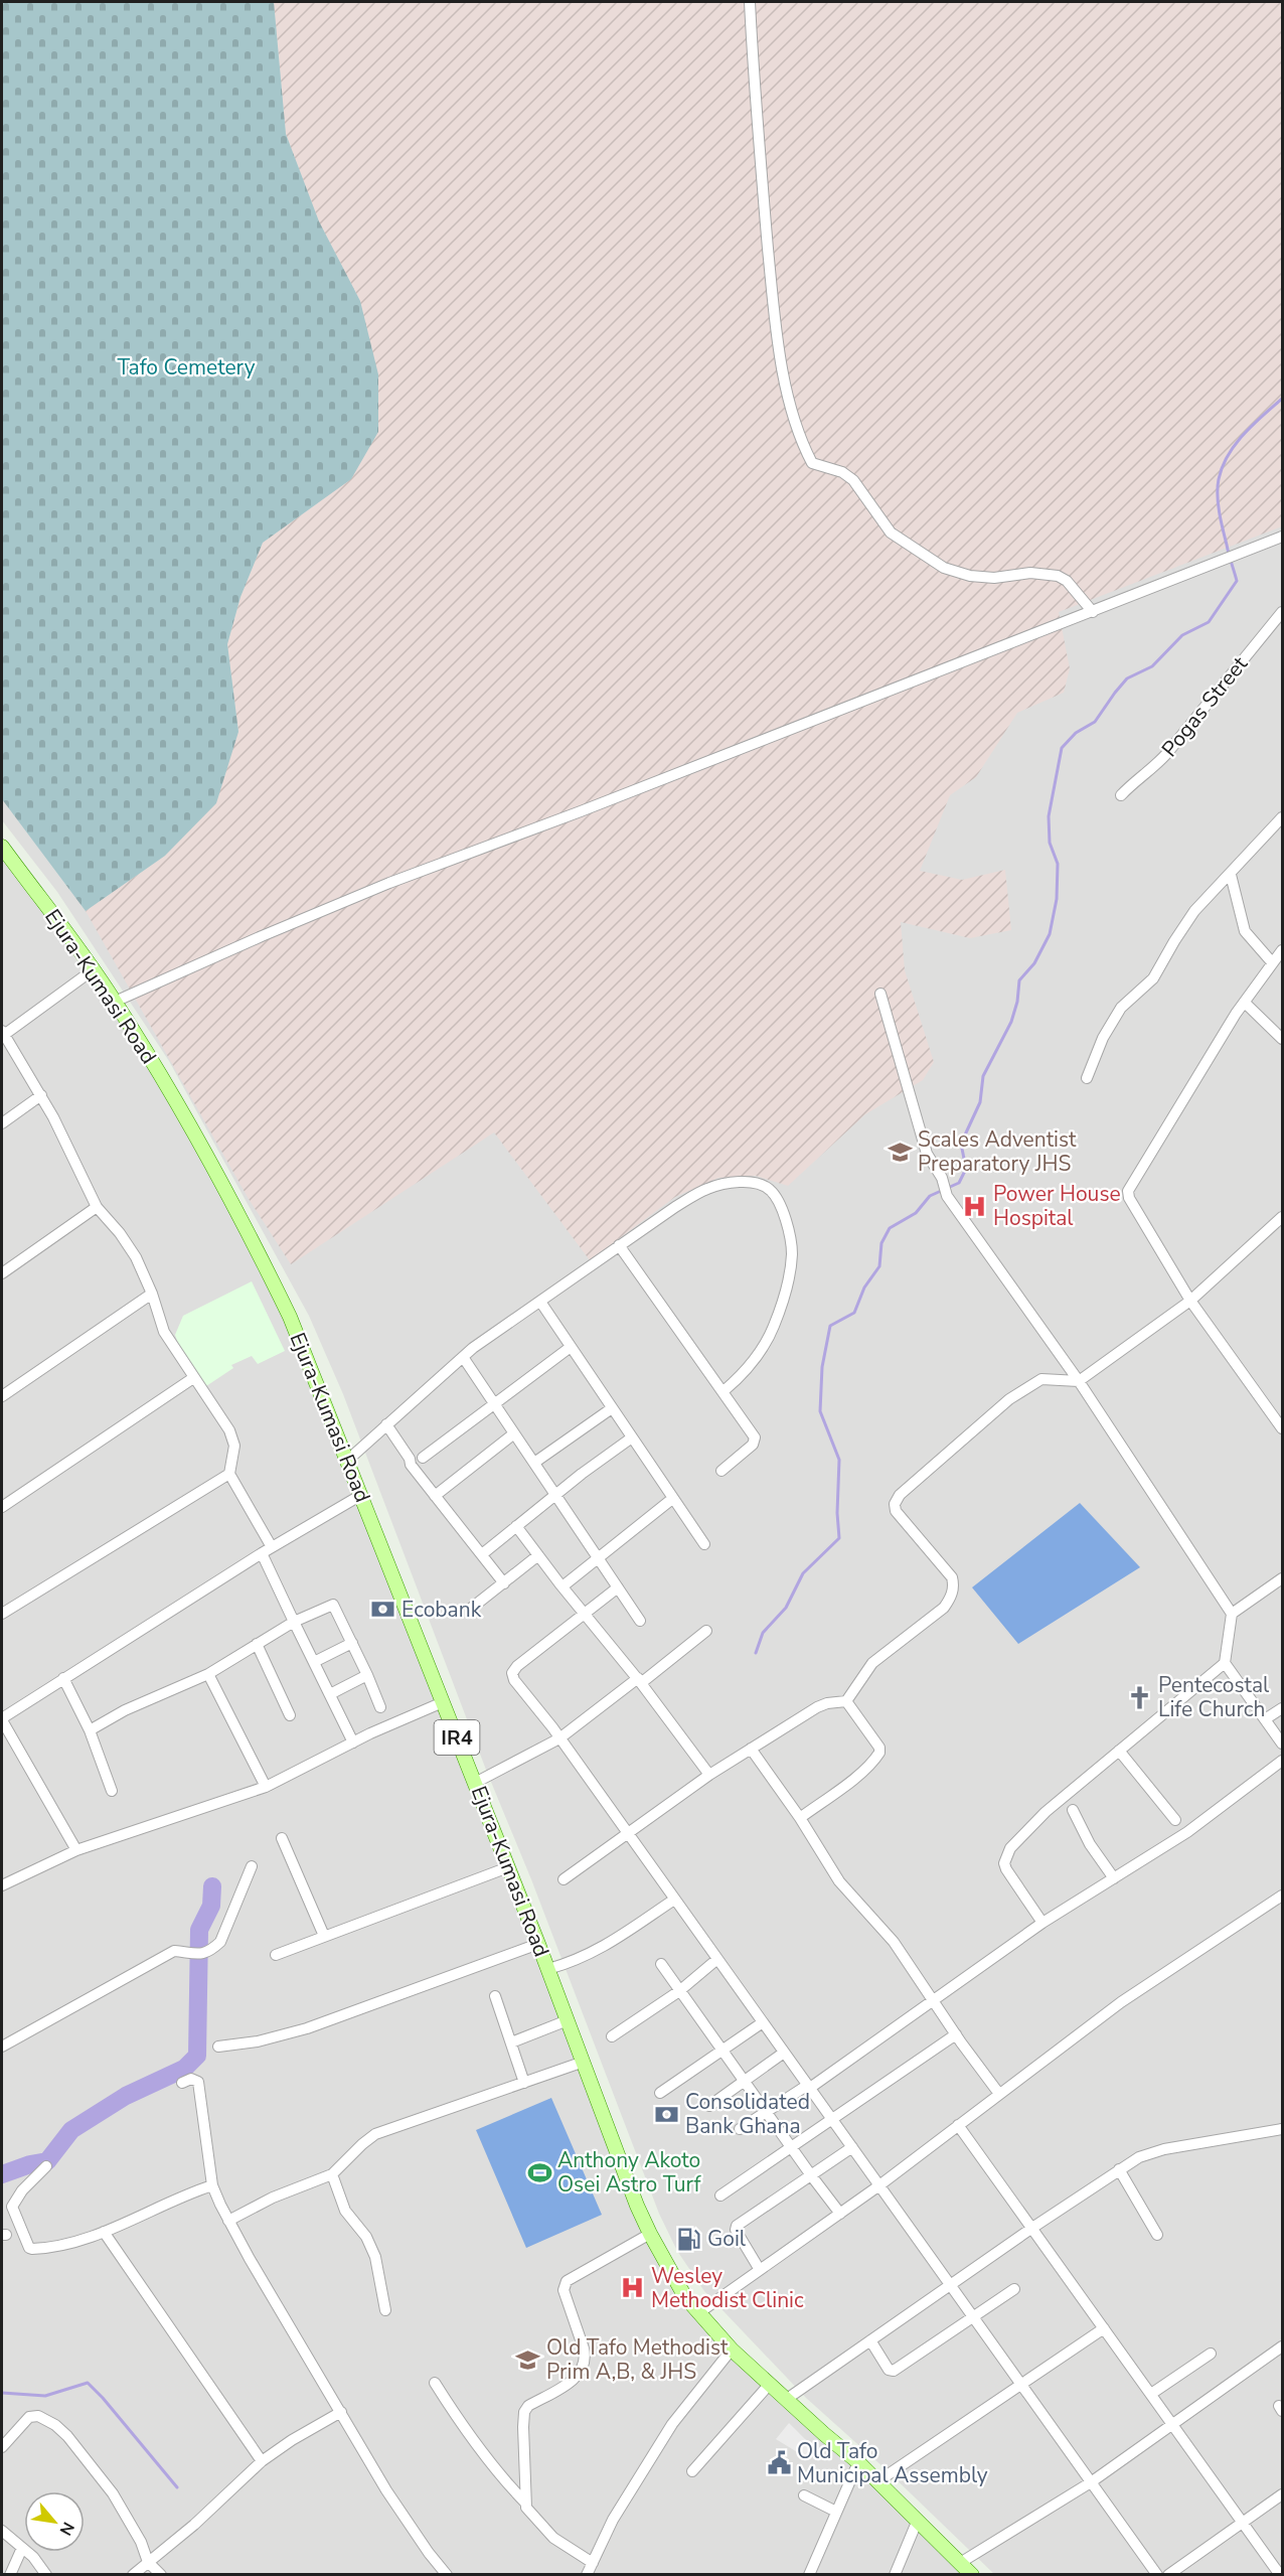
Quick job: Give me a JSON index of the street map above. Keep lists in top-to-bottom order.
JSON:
{
  "streets": {
    "main road": ["Ejura-Kumasi Road", "IR4"],
    "street": ["Pogas Street"]
  },
  "parks": ["Tafo Cemetery"],
  "places": {
    "school or university": ["Scales Adventist Preparatory JHS", "Old Tafo Methodist Prim A,B, & JHS"],
    "hospital": ["Power House Hospital", "Wesley Methodist Clinic"],
    "bank": ["Ecobank", "Consolidated Bank Ghana"],
    "church": ["Pentecostal Life Church"],
    "sports": ["Anthony Akoto Osei Astro Turf"],
    "fuel station": ["Goil"],
    "public building": ["Old Tafo Municipal Assembly"]
  },
  "north": "bottom right"
}
